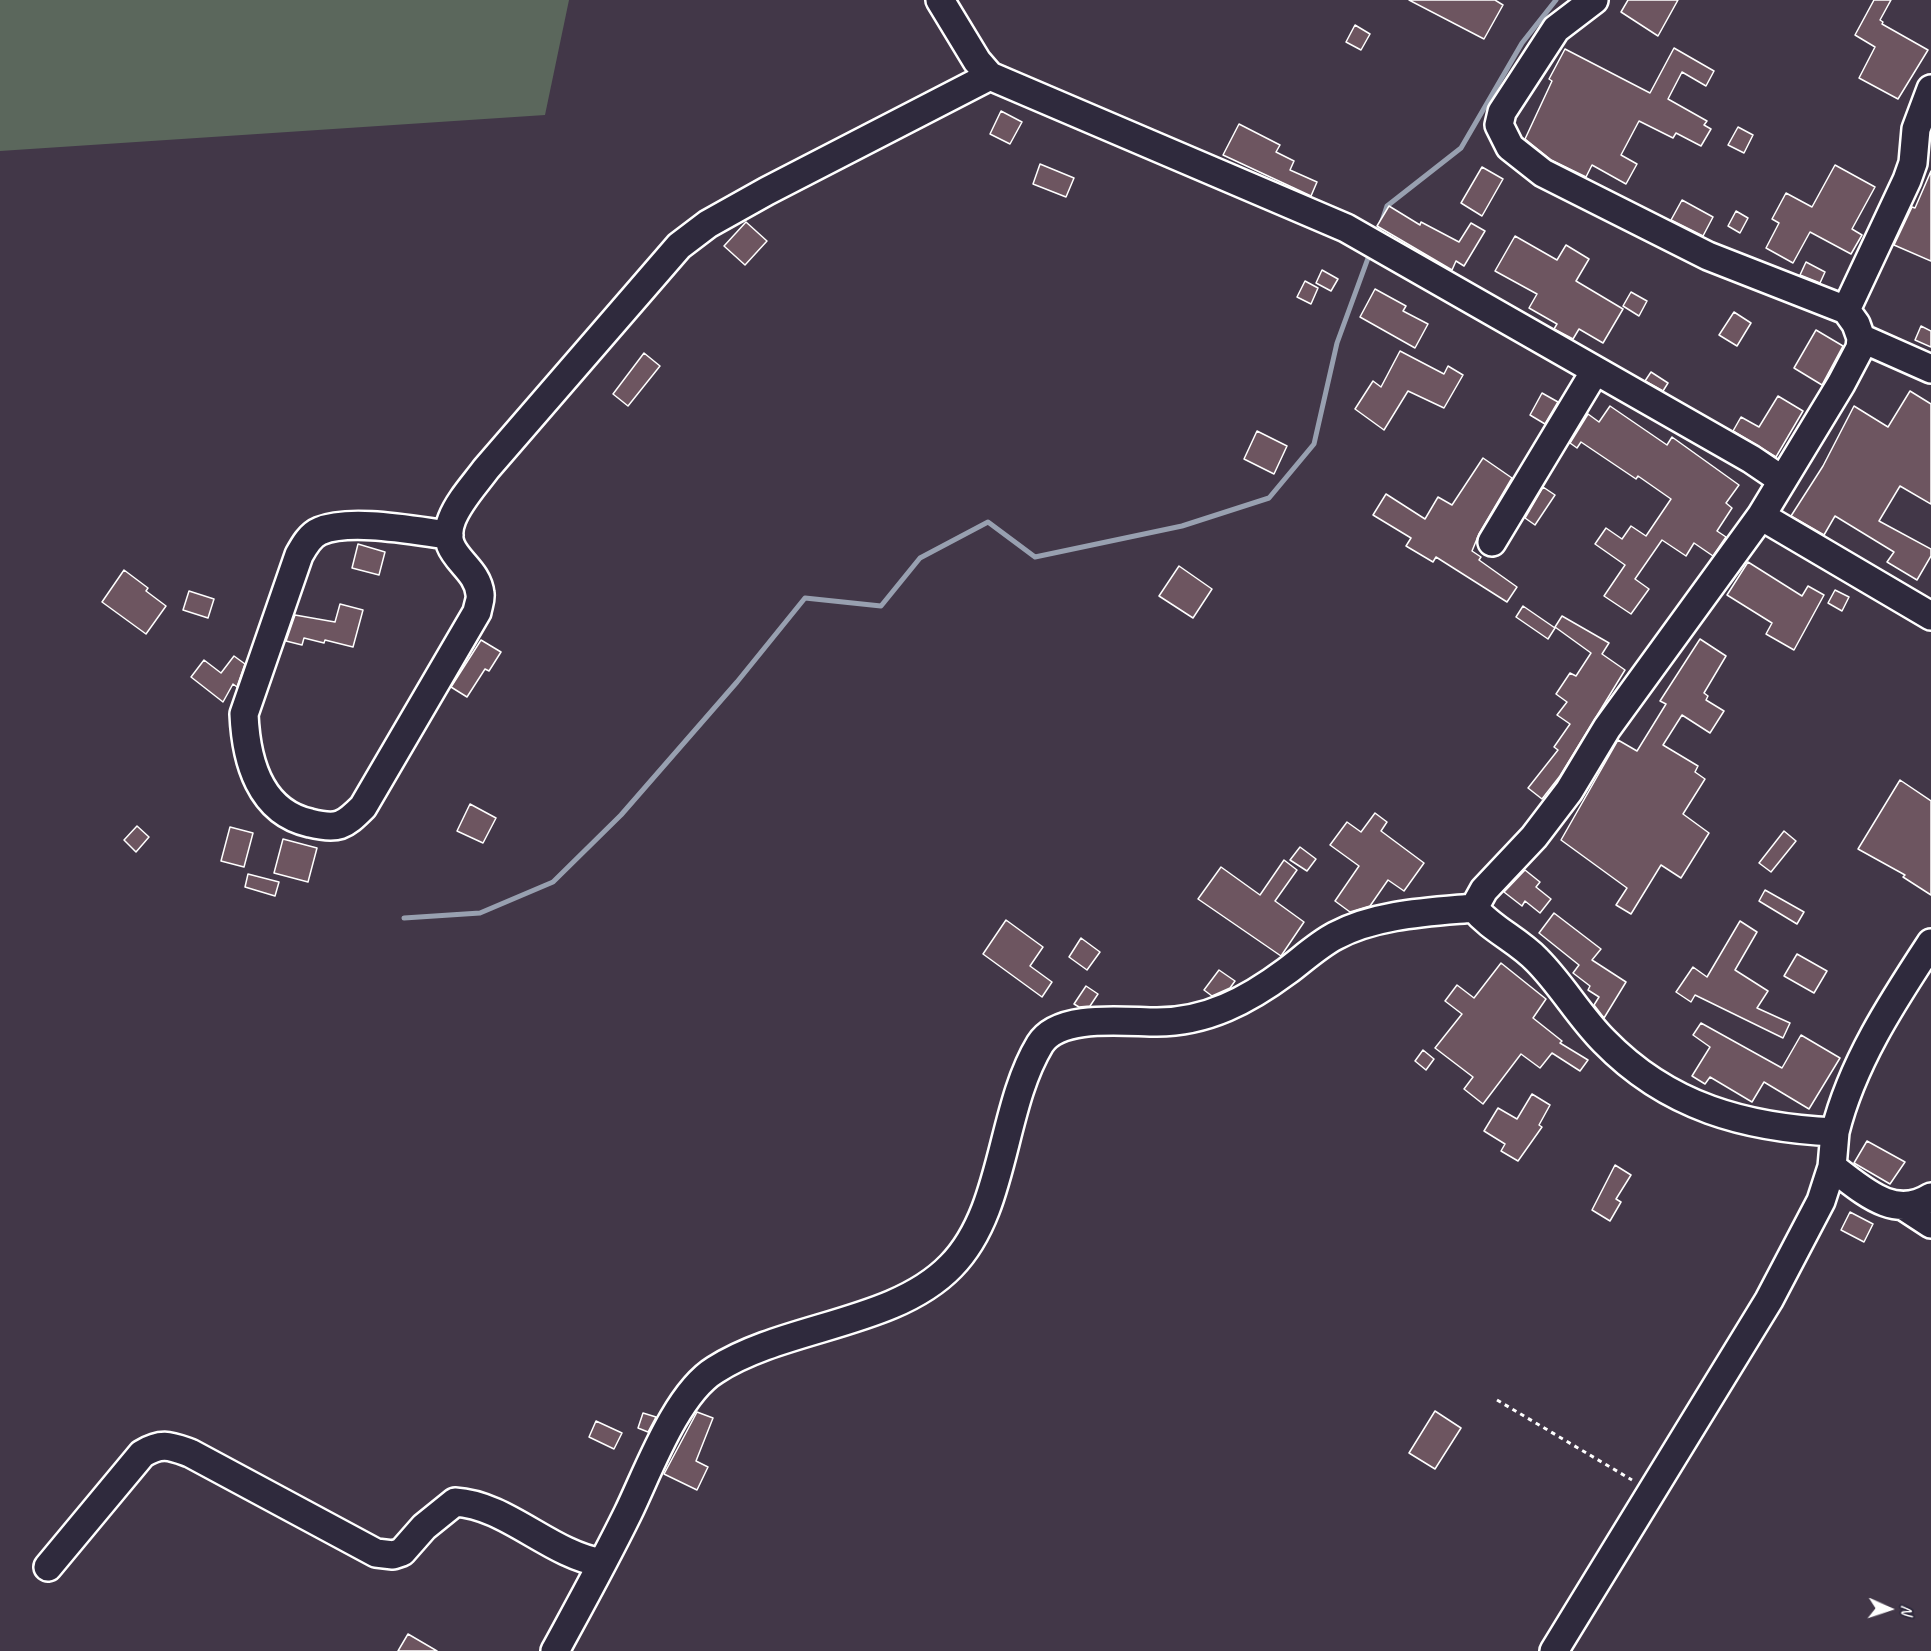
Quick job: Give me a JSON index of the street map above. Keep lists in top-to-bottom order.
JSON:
{
  "north": "right"
}
